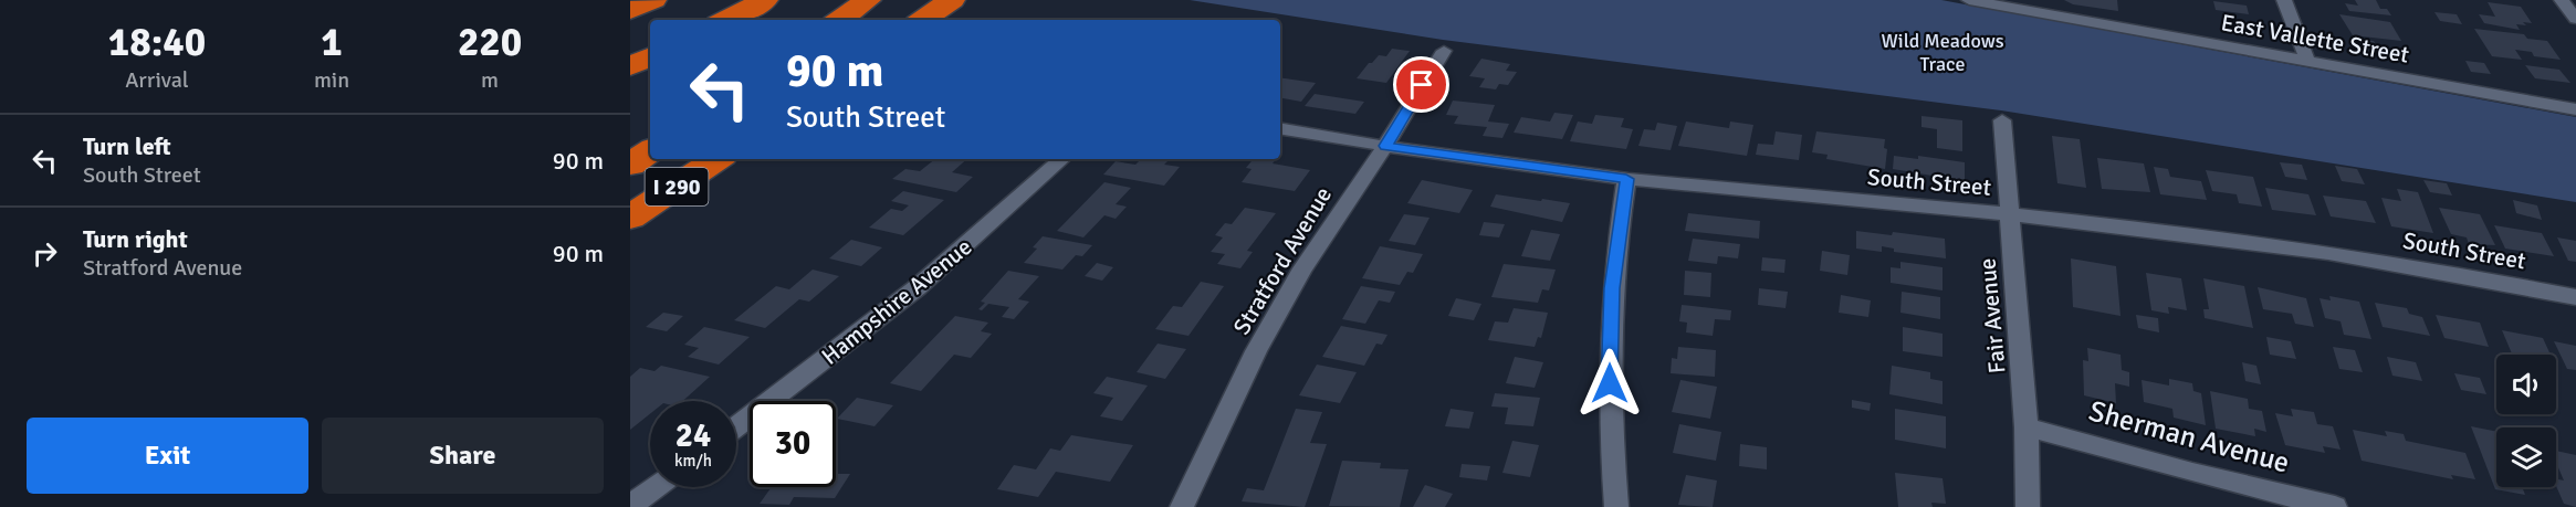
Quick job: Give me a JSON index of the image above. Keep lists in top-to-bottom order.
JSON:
{
  "streets": {
    "highway": ["I 290"],
    "street": [
      "East Vallette Street",
      "South Street",
      "Stratford Avenue",
      "Hampshire Avenue",
      "Fair Avenue",
      "Sherman Avenue"
    ]
  },
  "crossings": [
    ["South Street", "Stratford Avenue"],
    ["South Street", "Fair Avenue"],
    ["Fair Avenue", "Sherman Avenue"]
  ],
  "parks": ["Wild Meadows Trace"],
  "page": {
    "eta": [
      "18:40",
      "Arrival",
      "1",
      "min",
      "220",
      "m"
    ],
    "turn": ["90 m", "South Street"],
    "list": [
      {
        "name": "Turn left",
        "note": "South Street",
        "value": "90 m"
      },
      {
        "name": "Turn right",
        "note": "Stratford Avenue",
        "value": "90 m"
      }
    ],
    "speed": "24 km/h",
    "limit": "30",
    "buttons": ["Exit", "Share"]
  }
}
